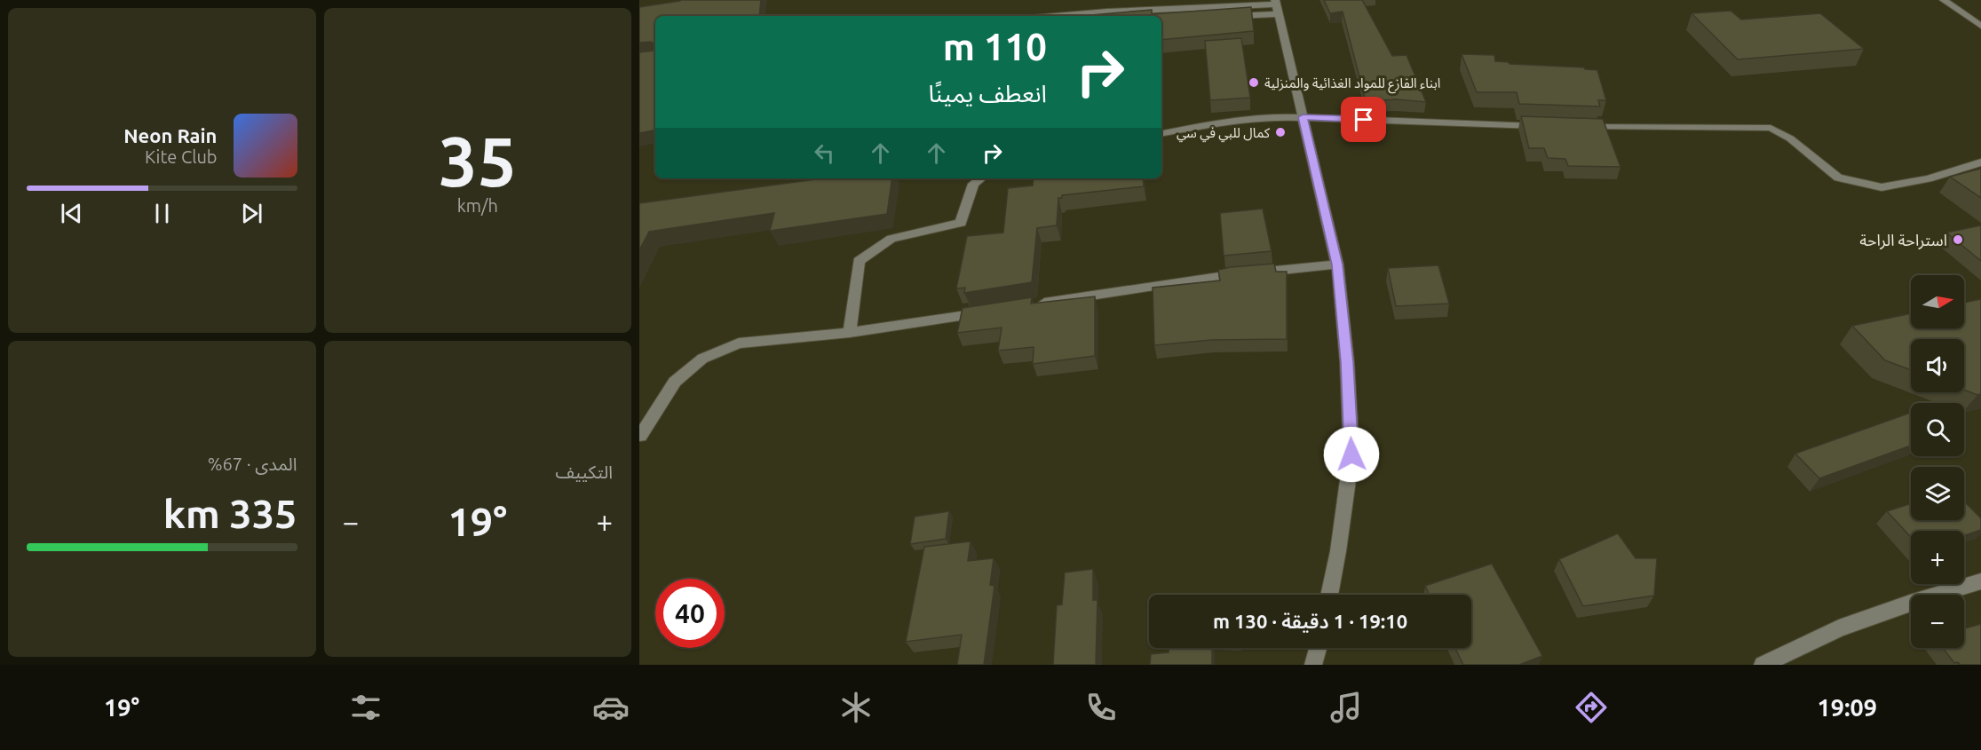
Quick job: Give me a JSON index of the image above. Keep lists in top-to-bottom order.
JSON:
{
  "places": ["ابناء الفازع للمواد الغذائية والمنزلية", "كمال للبي في سي", "استراحة الراحة"],
  "north": "right",
  "page": {
    "tile": [
      ["35", "km/h"],
      "التكييف",
      ["المدى · 67%", "335 km"]
    ],
    "turn": ["110 m", "انعطف يمينًا"],
    "song": ["Neon Rain", "Kite Club"],
    "map_buttons": ["+", "−"],
    "heat": ["−", "19°", "+"],
    "limit": "40",
    "trip": "19:10 · 1 دقيقة · 130 m",
    "tabs": ["19:09", "19°"]
  }
}
